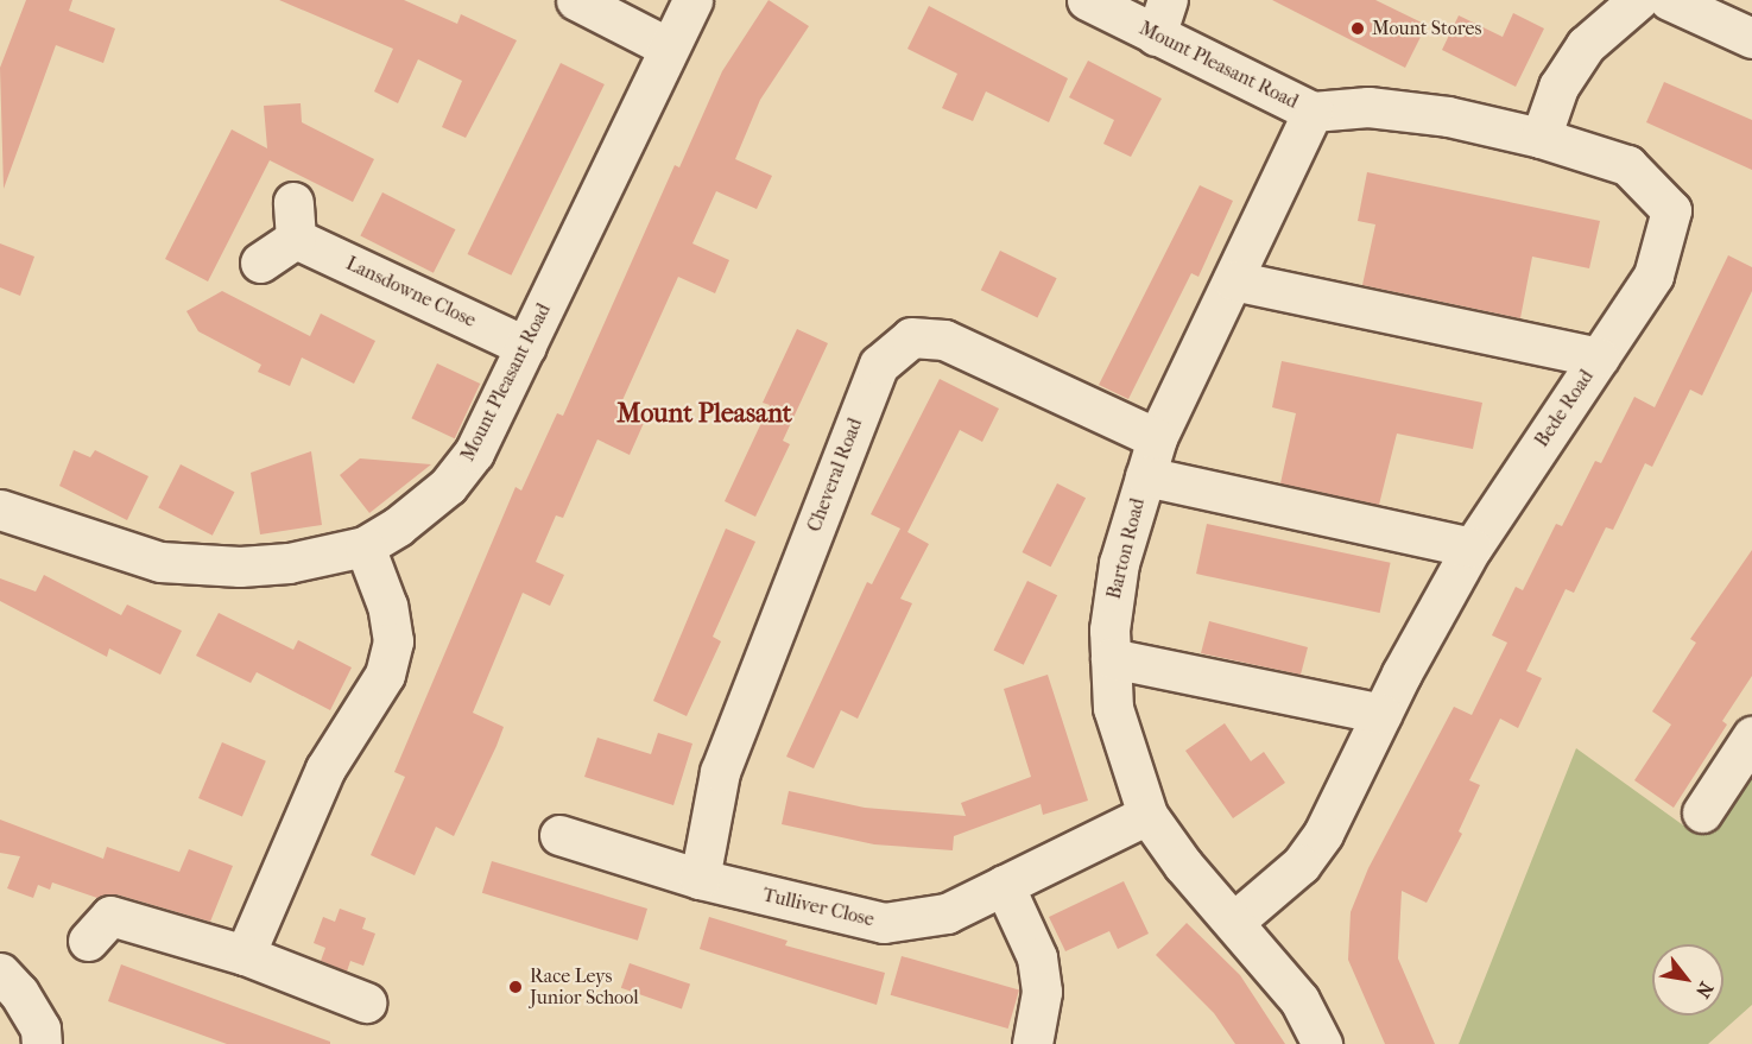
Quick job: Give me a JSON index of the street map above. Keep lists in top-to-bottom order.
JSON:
{
  "streets": {
    "street": [
      "Mount Pleasant Road",
      "Lansdowne Close",
      "Bede Road",
      "Cheveral Road",
      "Barton Road",
      "Tulliver Close"
    ]
  },
  "crossings": [
    ["Mount Pleasant Road", "Lansdowne Close"],
    ["Mount Pleasant Road", "Bede Road"],
    ["Mount Pleasant Road", "Barton Road"],
    ["Bede Road", "Barton Road"],
    ["Cheveral Road", "Barton Road"],
    ["Cheveral Road", "Tulliver Close"],
    ["Barton Road", "Tulliver Close"]
  ],
  "districts": ["Mount Pleasant"],
  "places": ["Mount Stores", "Race Leys Junior School"],
  "north": "bottom right"
}
